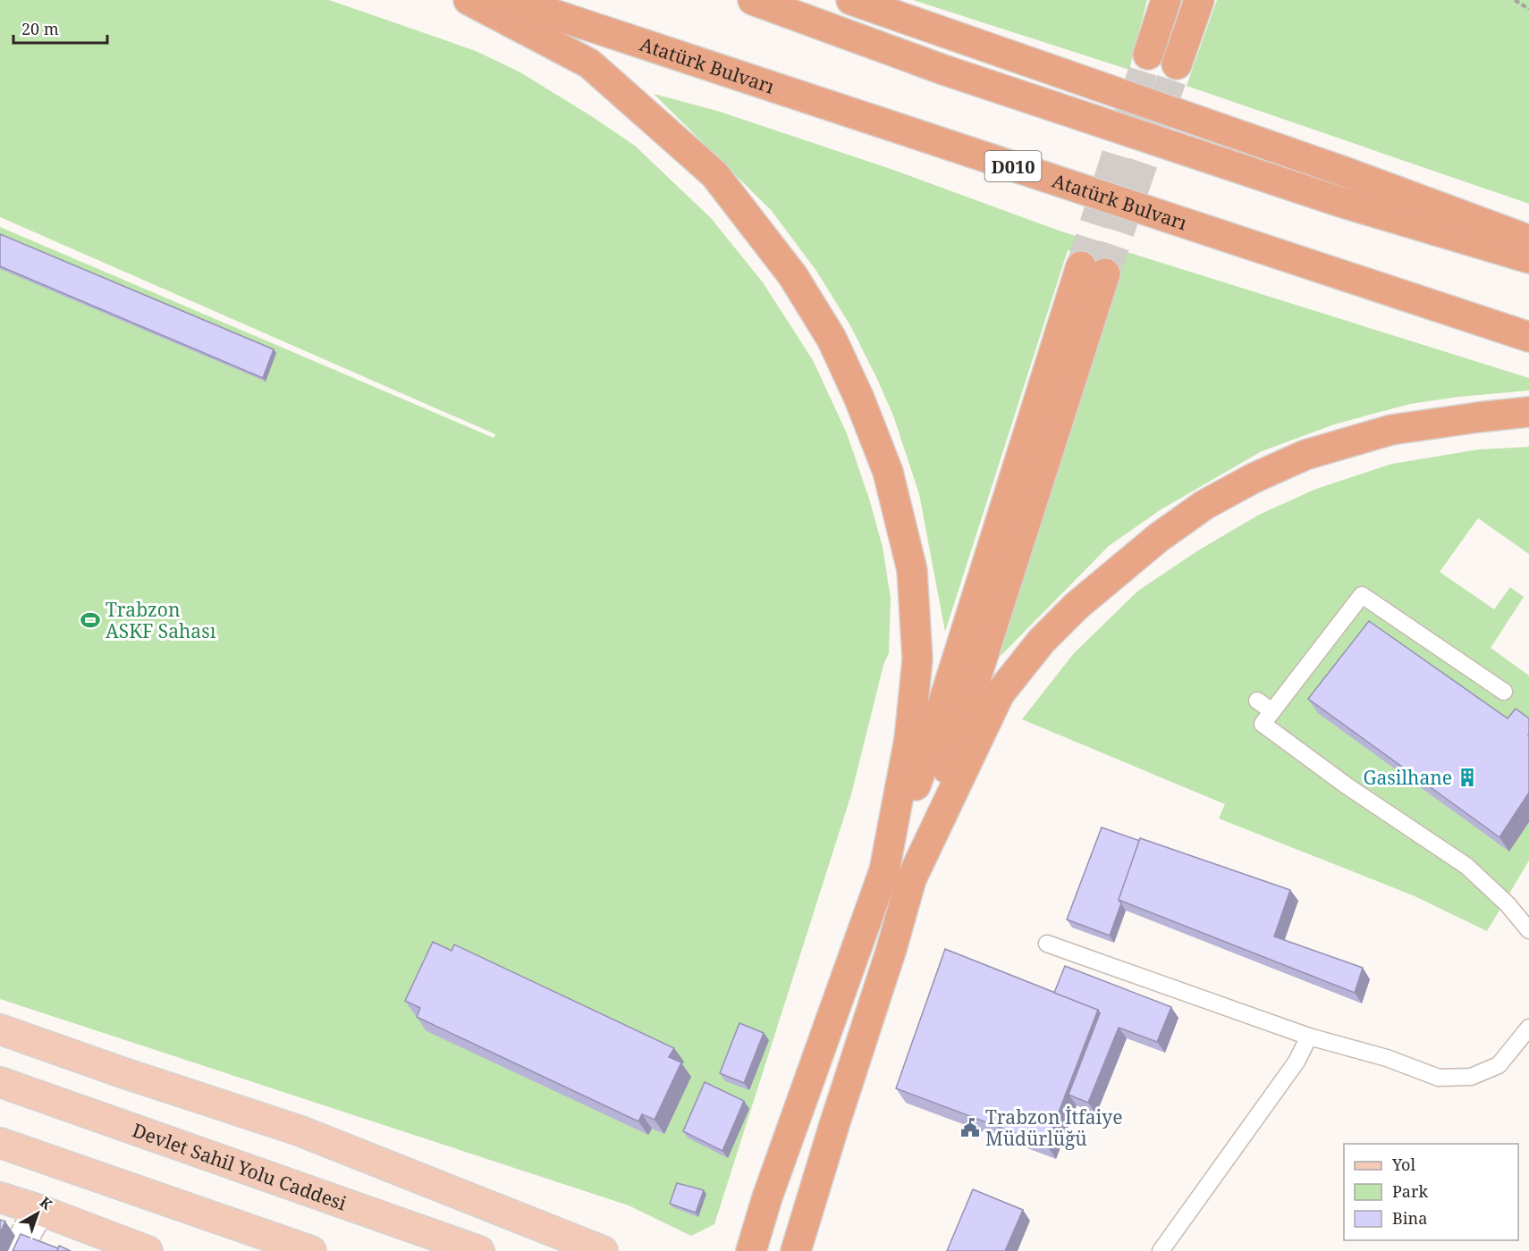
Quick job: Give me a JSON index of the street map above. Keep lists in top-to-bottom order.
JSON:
{
  "streets": {
    "highway": ["Atatürk Bulvarı", "D010"],
    "main road": ["Devlet Sahil Yolu Caddesi"]
  },
  "places": {
    "sports": ["Trabzon ASKF Sahası"],
    "building": ["Gasilhane"],
    "public building": ["Trabzon İtfaiye Müdürlüğü"]
  },
  "legend": ["Yol", "Park", "Bina"],
  "scale_bar": "20 m",
  "north": "top right"
}
